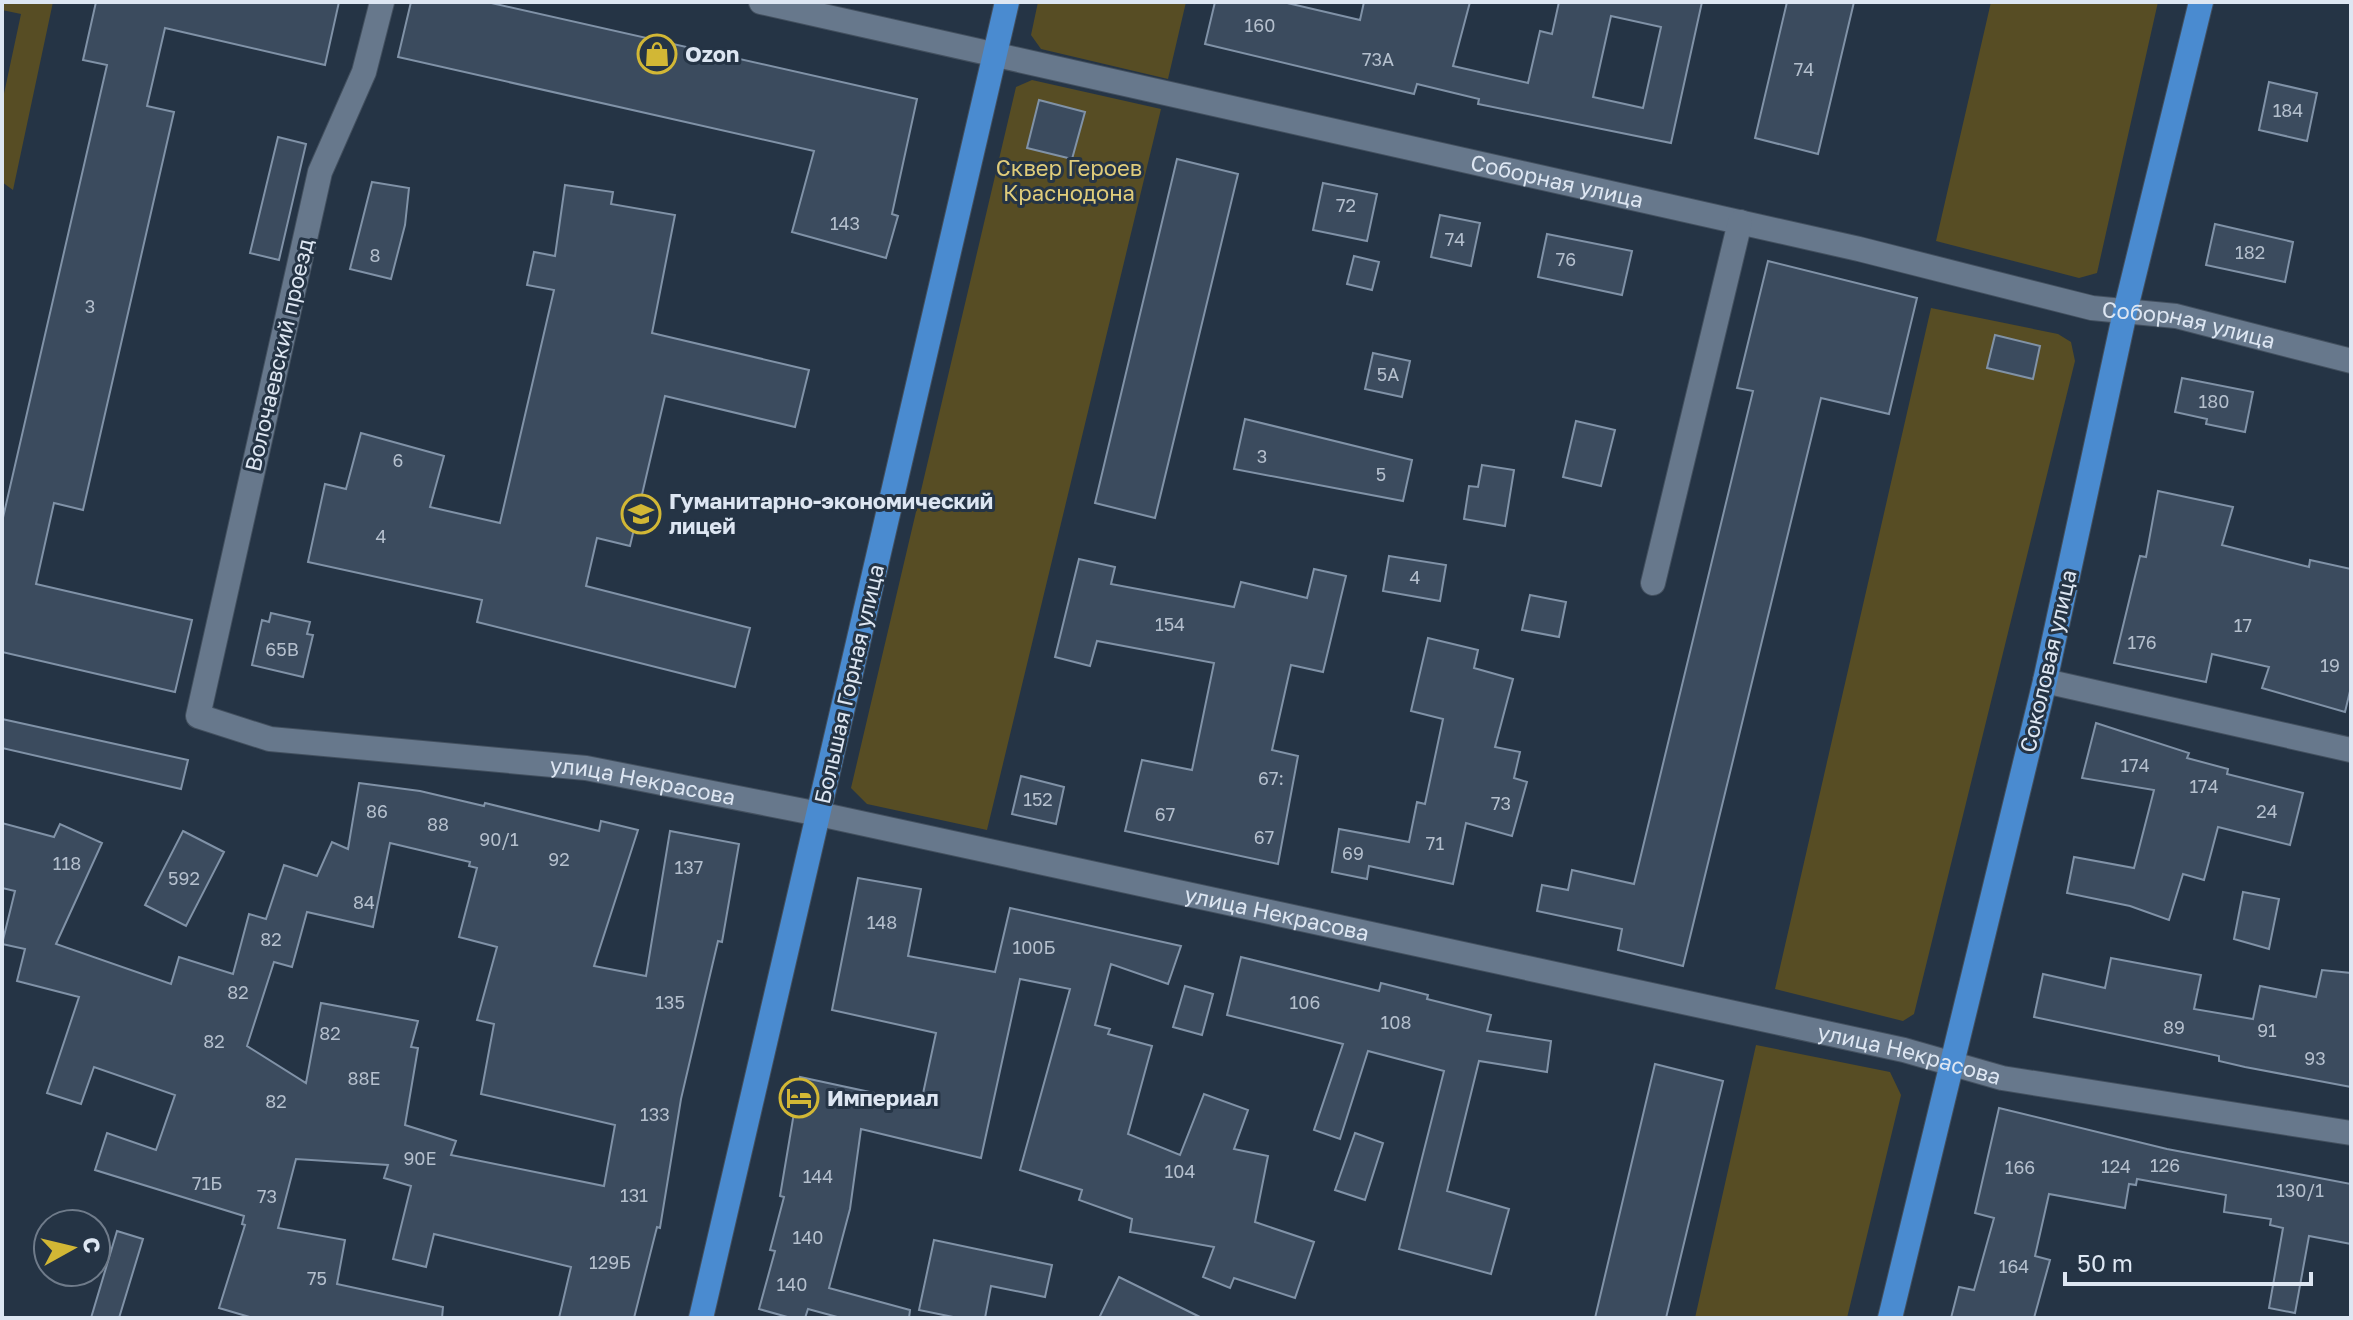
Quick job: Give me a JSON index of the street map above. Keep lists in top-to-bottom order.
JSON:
{
  "streets": {
    "main road": ["Соколовая улица", "Большая Горная улица"],
    "street": ["Соборная улица", "Волочаевский проезд", "улица Некрасова"]
  },
  "crossings": [
    ["Соборная улица", "Соколовая улица"],
    ["Соборная улица", "Большая Горная улица"],
    ["Волочаевский проезд", "улица Некрасова"],
    ["Соколовая улица", "улица Некрасова"],
    ["Большая Горная улица", "улица Некрасова"]
  ],
  "parks": ["Сквер Героев Краснодона"],
  "places": {
    "shop": ["Ozon"],
    "school or university": ["Гуманитарно-экономический лицей"],
    "hotel": ["Империал"]
  },
  "house_numbers": [
    "160",
    "73А",
    "74",
    "184",
    "72",
    "143",
    "74",
    "182",
    "8",
    "76",
    "3",
    "5А",
    "180",
    "3",
    "6",
    "5",
    "4",
    "4",
    "154",
    "17",
    "176",
    "65В",
    "19",
    "174",
    "67:",
    "174",
    "152",
    "73",
    "86",
    "24",
    "67",
    "88",
    "67",
    "90/1",
    "71",
    "69",
    "92",
    "118",
    "137",
    "592",
    "84",
    "148",
    "82",
    "100Б",
    "82",
    "135",
    "106",
    "108",
    "89",
    "91",
    "82",
    "82",
    "93",
    "88Е",
    "82",
    "133",
    "90Е",
    "126",
    "124",
    "166",
    "104",
    "144",
    "71Б",
    "130/1",
    "131",
    "73",
    "140",
    "129Б",
    "164",
    "75",
    "140"
  ],
  "scale_bar": "50 m",
  "north": "right"
}
